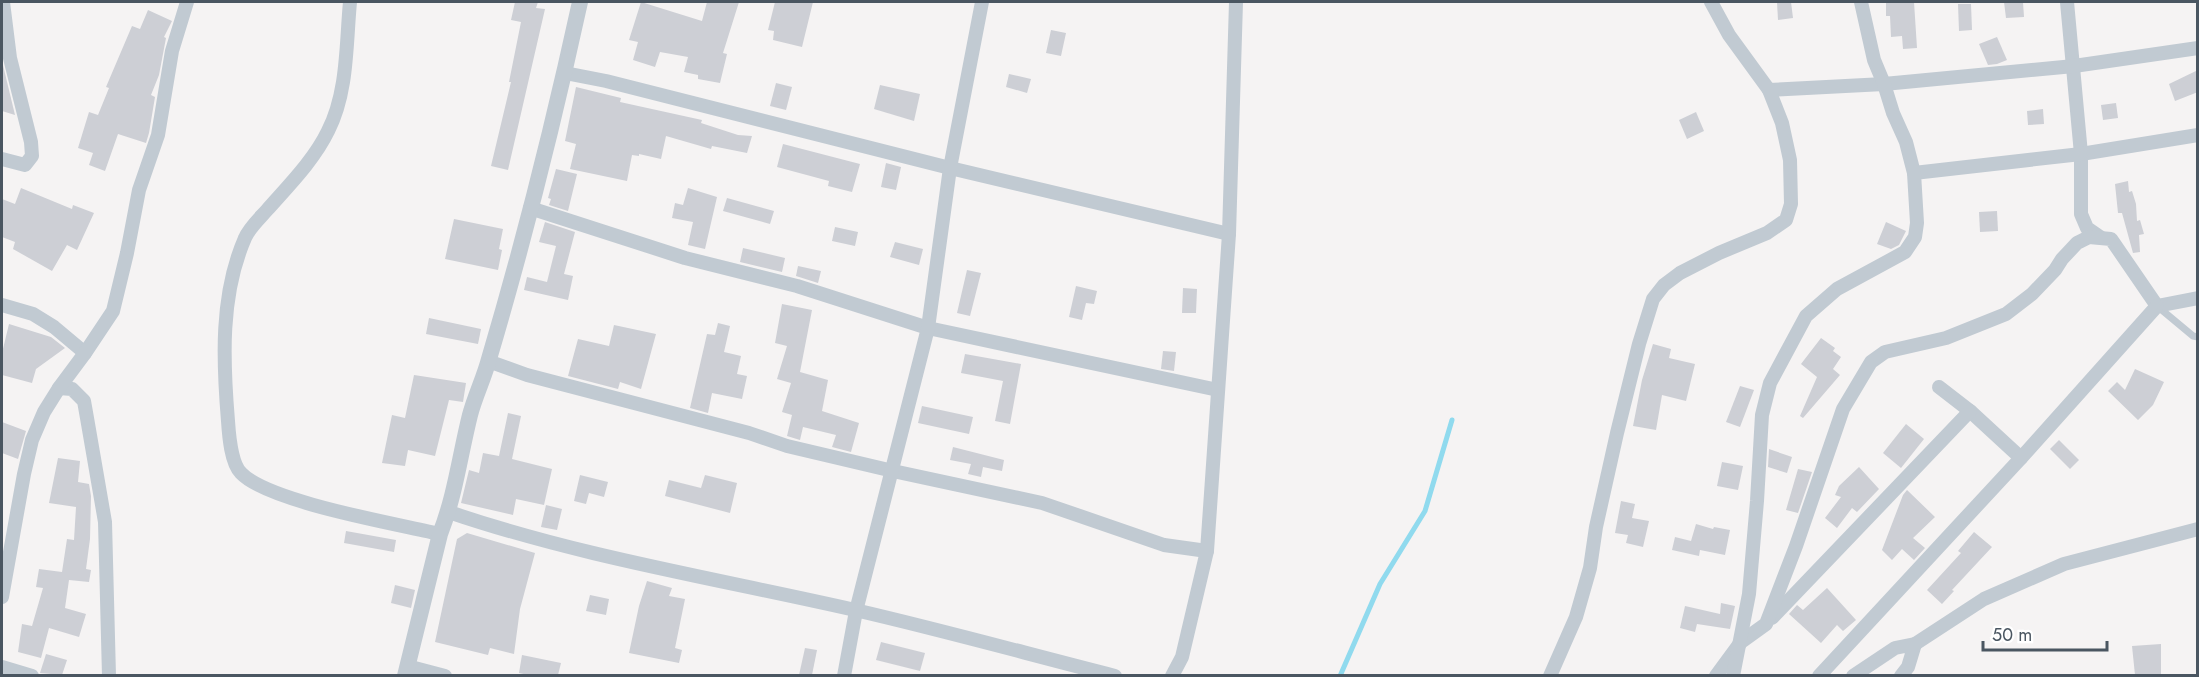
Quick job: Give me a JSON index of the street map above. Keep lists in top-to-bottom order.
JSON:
{
  "scale_bar": "50 m"
}
